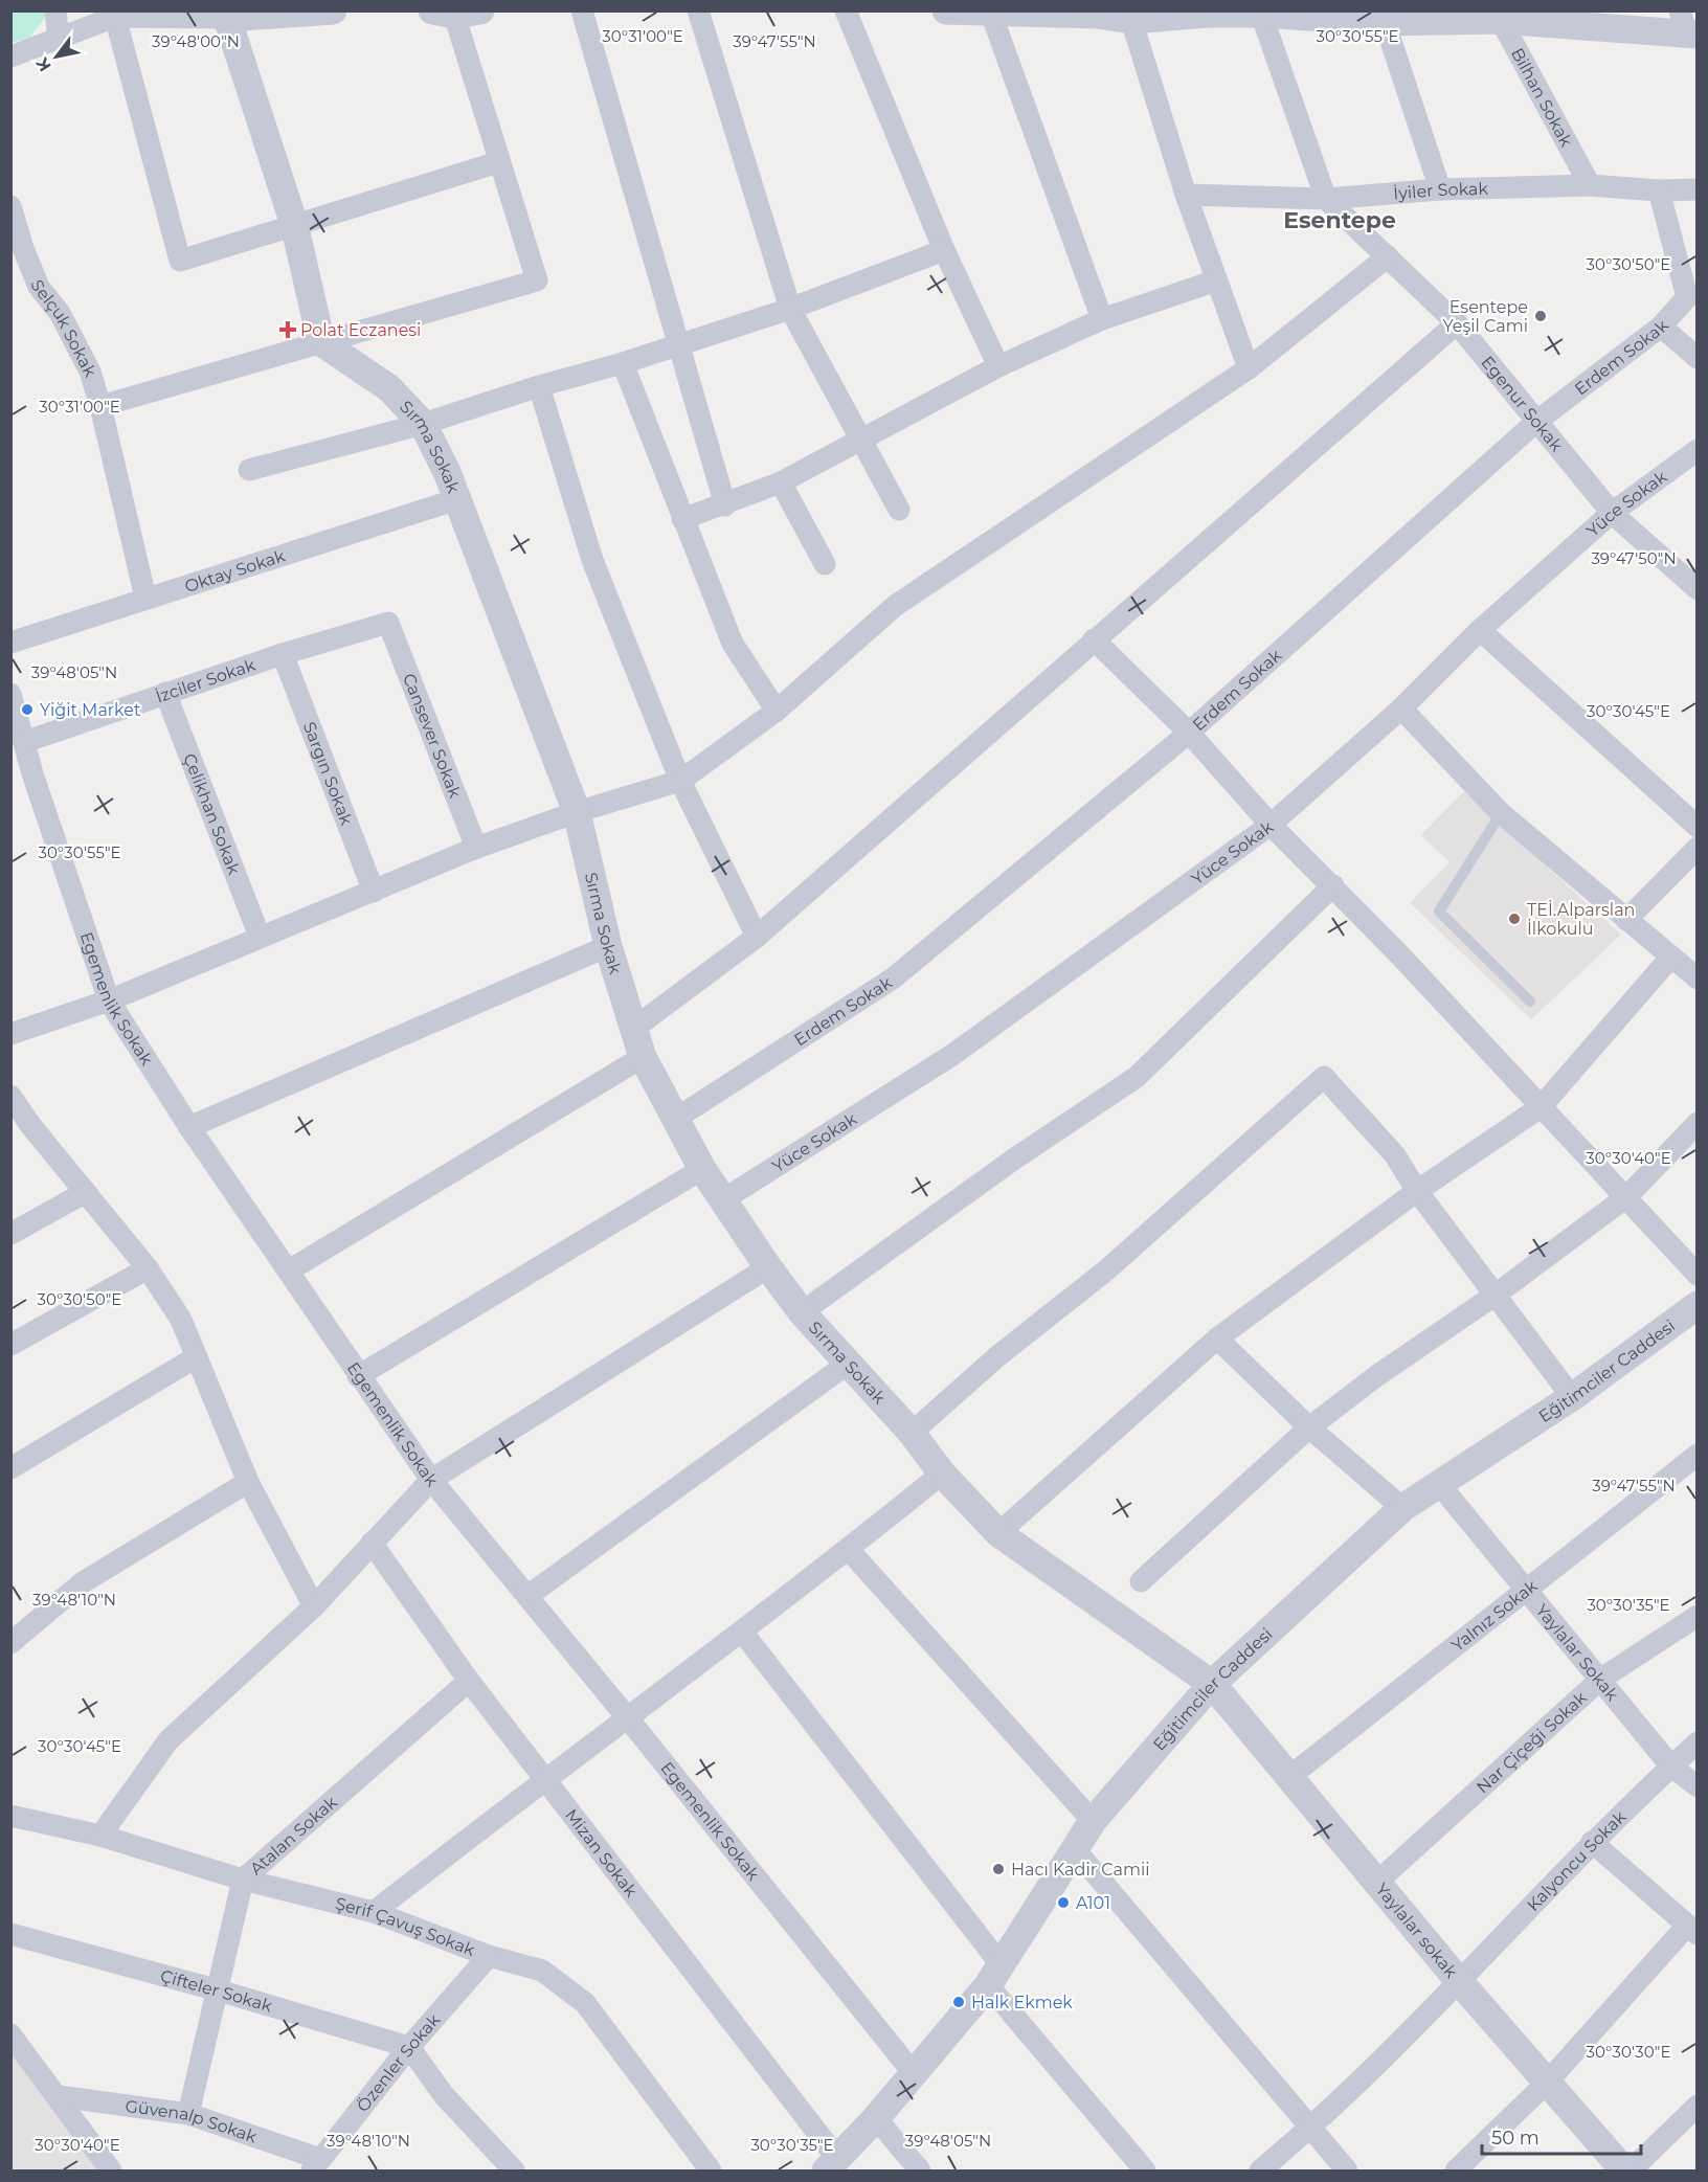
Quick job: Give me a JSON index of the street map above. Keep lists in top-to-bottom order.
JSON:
{
  "streets": {
    "street": [
      "Bilhan Sokak",
      "İyiler Sokak",
      "Selçuk Sokak",
      "Erdem Sokak",
      "Egenur Sokak",
      "Sırma Sokak",
      "Yüce Sokak",
      "Oktay Sokak",
      "İzciler Sokak",
      "Cansever Sokak",
      "Sargın Sokak",
      "Çelikhan Sokak",
      "Egemenlik Sokak",
      "Eğitimciler Caddesi",
      "Yalnız Sokak",
      "Yaylalar Sokak",
      "Nar Çiçeği Sokak",
      "Atalan Sokak",
      "Mizan Sokak",
      "Kalyoncu Sokak",
      "Şerif Çavuş Sokak",
      "Yaylalar sokak",
      "Çifteler Sokak",
      "Özenler Sokak",
      "Güvenalp Sokak"
    ]
  },
  "crossings": [
    ["Bilhan Sokak", "İyiler Sokak"],
    ["İyiler Sokak", "Erdem Sokak"],
    ["İyiler Sokak", "Egenur Sokak"],
    ["Selçuk Sokak", "Oktay Sokak"],
    ["Erdem Sokak", "Egenur Sokak"],
    ["Erdem Sokak", "Sırma Sokak"],
    ["Egenur Sokak", "Yüce Sokak"],
    ["Sırma Sokak", "Yüce Sokak"],
    ["Sırma Sokak", "Oktay Sokak"],
    ["Sırma Sokak", "Eğitimciler Caddesi"],
    ["Sırma Sokak", "Yaylalar sokak"],
    ["İzciler Sokak", "Cansever Sokak"],
    ["İzciler Sokak", "Sargın Sokak"],
    ["İzciler Sokak", "Çelikhan Sokak"],
    ["İzciler Sokak", "Egemenlik Sokak"],
    ["Egemenlik Sokak", "Eğitimciler Caddesi"],
    ["Eğitimciler Caddesi", "Yaylalar Sokak"],
    ["Eğitimciler Caddesi", "Mizan Sokak"],
    ["Eğitimciler Caddesi", "Yaylalar sokak"],
    ["Yalnız Sokak", "Yaylalar Sokak"],
    ["Yalnız Sokak", "Yaylalar sokak"],
    ["Yaylalar Sokak", "Nar Çiçeği Sokak"],
    ["Yaylalar Sokak", "Kalyoncu Sokak"],
    ["Nar Çiçeği Sokak", "Yaylalar sokak"],
    ["Atalan Sokak", "Mizan Sokak"],
    ["Atalan Sokak", "Şerif Çavuş Sokak"],
    ["Atalan Sokak", "Çifteler Sokak"],
    ["Atalan Sokak", "Güvenalp Sokak"],
    ["Kalyoncu Sokak", "Yaylalar sokak"],
    ["Şerif Çavuş Sokak", "Özenler Sokak"],
    ["Çifteler Sokak", "Özenler Sokak"],
    ["Özenler Sokak", "Güvenalp Sokak"]
  ],
  "districts": ["Esentepe"],
  "places": {
    "other": [
      "Esentepe Yeşil Cami",
      "Yiğit Market",
      "TEİ.Alparslan İlkokulu",
      "Hacı Kadir Camii",
      "A101",
      "Halk Ekmek"
    ],
    "health": ["Polat Eczanesi"]
  },
  "scale_bar": "50 m",
  "north": "bottom left",
  "coordinates": [
    "30°31'00\"E",
    "30°30'55\"E",
    "39°48'00\"N",
    "39°47'55\"N",
    "30°30'50\"E",
    "39°47'50\"N",
    "39°48'05\"N",
    "30°30'45\"E",
    "30°30'40\"E",
    "39°48'10\"N",
    "30°30'35\"E",
    "30°30'30\"E"
  ]
}
